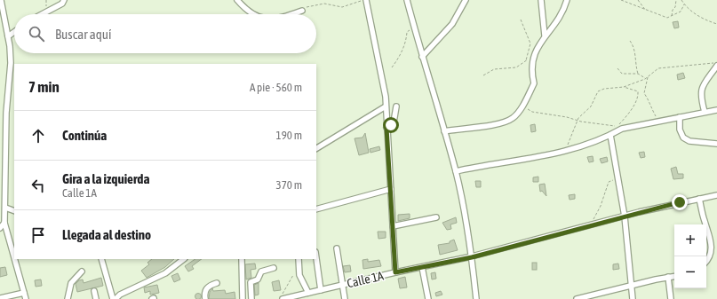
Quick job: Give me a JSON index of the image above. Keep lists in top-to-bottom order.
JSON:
{
  "streets": {
    "street": ["Calle 1A"]
  },
  "page": {
    "search": "Buscar aquí",
    "heading": ["7 min", "A pie · 560 m"],
    "list": [
      ["Continúa", "190 m"],
      ["Gira a la izquierda", "Calle 1A", "370 m"],
      "Llegada al destino"
    ],
    "map_buttons": ["+", "−"]
  }
}
